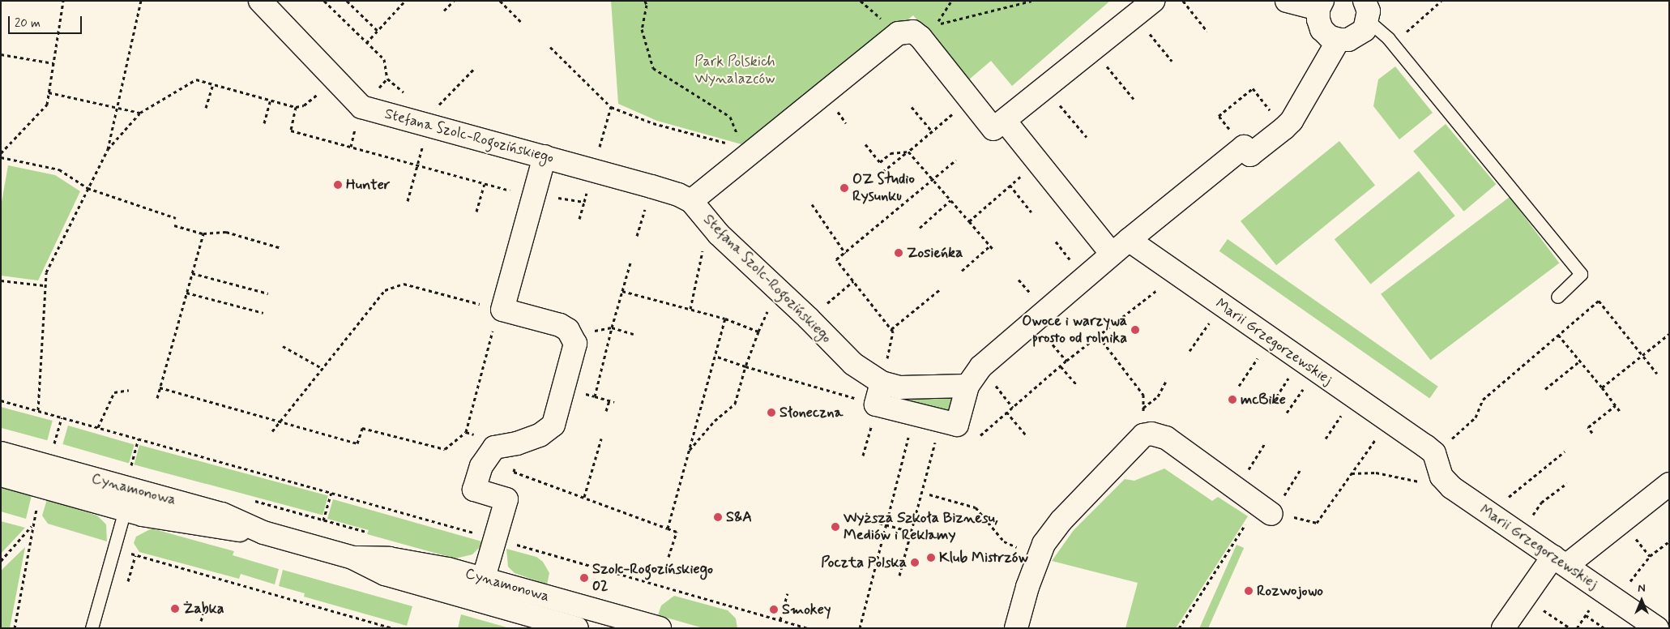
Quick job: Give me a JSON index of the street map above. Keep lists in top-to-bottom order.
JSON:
{
  "streets": {
    "street": ["Stefana Szolc-Rogozińskiego", "Marii Grzegorzewskiej", "Cynamonowa"]
  },
  "parks": ["Park Polskich Wynalazców"],
  "places": [
    "Hunter",
    "OZ Studio Rysunku",
    "Zosieńka",
    "Owoce i warzywa prosto od rolnika",
    "mcBike",
    "Słoneczna",
    "S&A",
    "Wyższa Szkoła Biznesu, Mediów i Reklamy",
    "Klub Mistrzów",
    "Poczta Polska",
    "Szolc-Rogozińskiego 02",
    "Rozwojowo",
    "Żabka",
    "Smokey"
  ],
  "scale_bar": "20 m",
  "north": "top"
}
